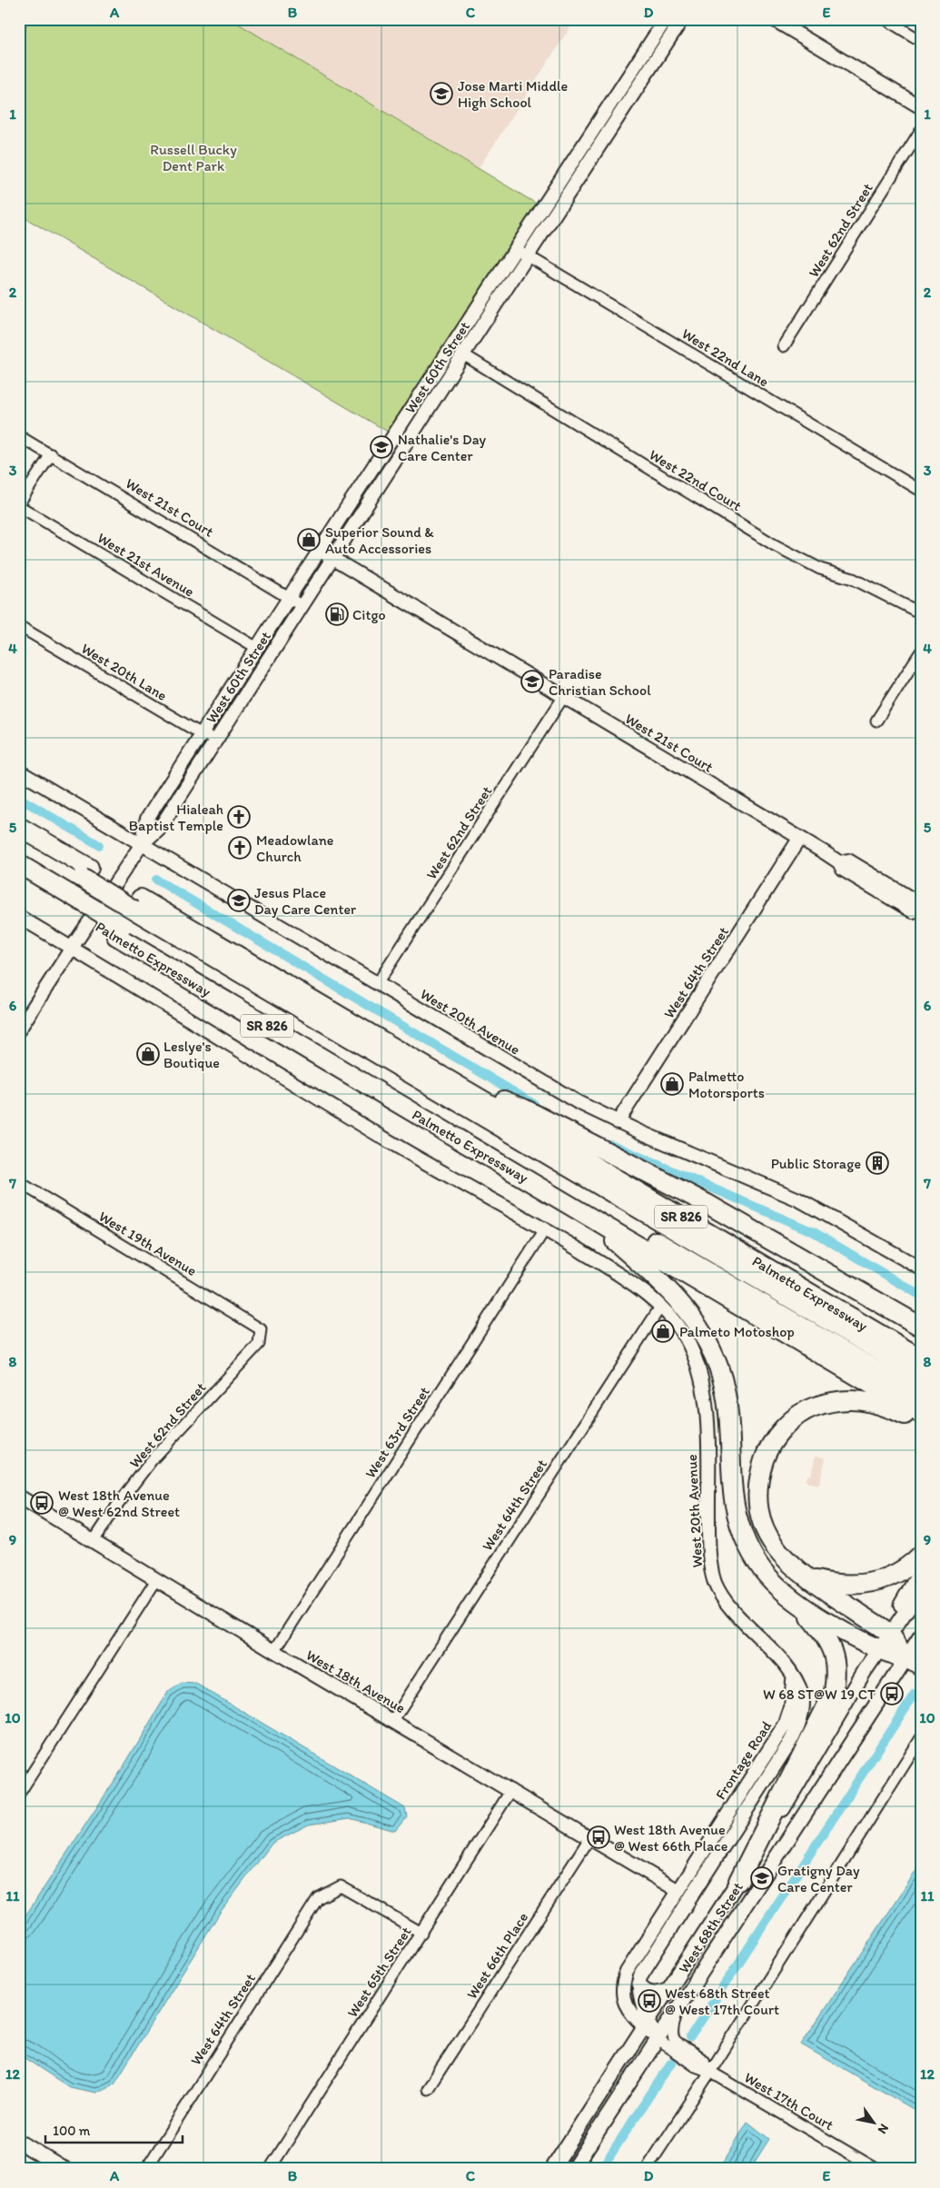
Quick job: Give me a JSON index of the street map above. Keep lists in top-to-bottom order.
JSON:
{
  "streets": {
    "highway": ["Palmetto Expressway", "SR 826"],
    "main road": ["West 68th Street"],
    "street": [
      "West 62nd Street",
      "West 22nd Lane",
      "West 60th Street",
      "West 22nd Court",
      "West 21st Court",
      "West 21st Avenue",
      "West 20th Lane",
      "West 64th Street",
      "West 20th Avenue",
      "West 19th Avenue",
      "West 63rd Street",
      "West 18th Avenue",
      "Frontage Road",
      "West 66th Place",
      "West 65th Street",
      "West 17th Court"
    ]
  },
  "crossings": [
    ["West 62nd Street", "West 21st Court"],
    ["West 62nd Street", "West 20th Avenue"],
    ["West 62nd Street", "West 19th Avenue"],
    ["West 62nd Street", "West 18th Avenue"],
    ["West 22nd Lane", "West 60th Street"],
    ["West 60th Street", "West 22nd Court"],
    ["West 60th Street", "West 21st Court"],
    ["West 60th Street", "West 21st Avenue"],
    ["West 60th Street", "West 20th Lane"],
    ["West 60th Street", "West 20th Avenue"],
    ["West 21st Court", "West 64th Street"],
    ["West 64th Street", "West 20th Avenue"],
    ["West 64th Street", "West 18th Avenue"],
    ["West 64th Street", "West 65th Street"],
    ["West 20th Avenue", "Frontage Road"],
    ["West 63rd Street", "West 18th Avenue"],
    ["West 18th Avenue", "Frontage Road"],
    ["West 18th Avenue", "West 66th Place"],
    ["West 18th Avenue", "West 65th Street"],
    ["Frontage Road", "West 68th Street"],
    ["West 68th Street", "West 17th Court"]
  ],
  "parks": ["Russell Bucky Dent Park"],
  "places": {
    "school or university": [
      "Jose Marti Middle High School",
      "Nathalie's Day Care Center",
      "Paradise Christian School",
      "Jesus Place Day Care Center",
      "Gratigny Day Care Center"
    ],
    "shop": [
      "Superior Sound & Auto Accessories",
      "Leslye's Boutique",
      "Palmetto Motorsports",
      "Palmeto Motoshop"
    ],
    "fuel station": ["Citgo"],
    "church": ["Hialeah Baptist Temple", "Meadowlane Church"],
    "building": ["Public Storage"],
    "bus stop": [
      "West 18th Avenue @ West 62nd Street",
      "W 68 ST@W 19 CT",
      "West 18th Avenue @ West 66th Place",
      "West 68th Street @ West 17th Court"
    ]
  },
  "scale_bar": "100 m",
  "north": "bottom right",
  "grid": {
    "columns": [
      "A",
      "B",
      "C",
      "D",
      "E"
    ],
    "rows": [
      "1",
      "2",
      "3",
      "4",
      "5",
      "6",
      "7",
      "8",
      "9",
      "10",
      "11",
      "12"
    ]
  }
}
